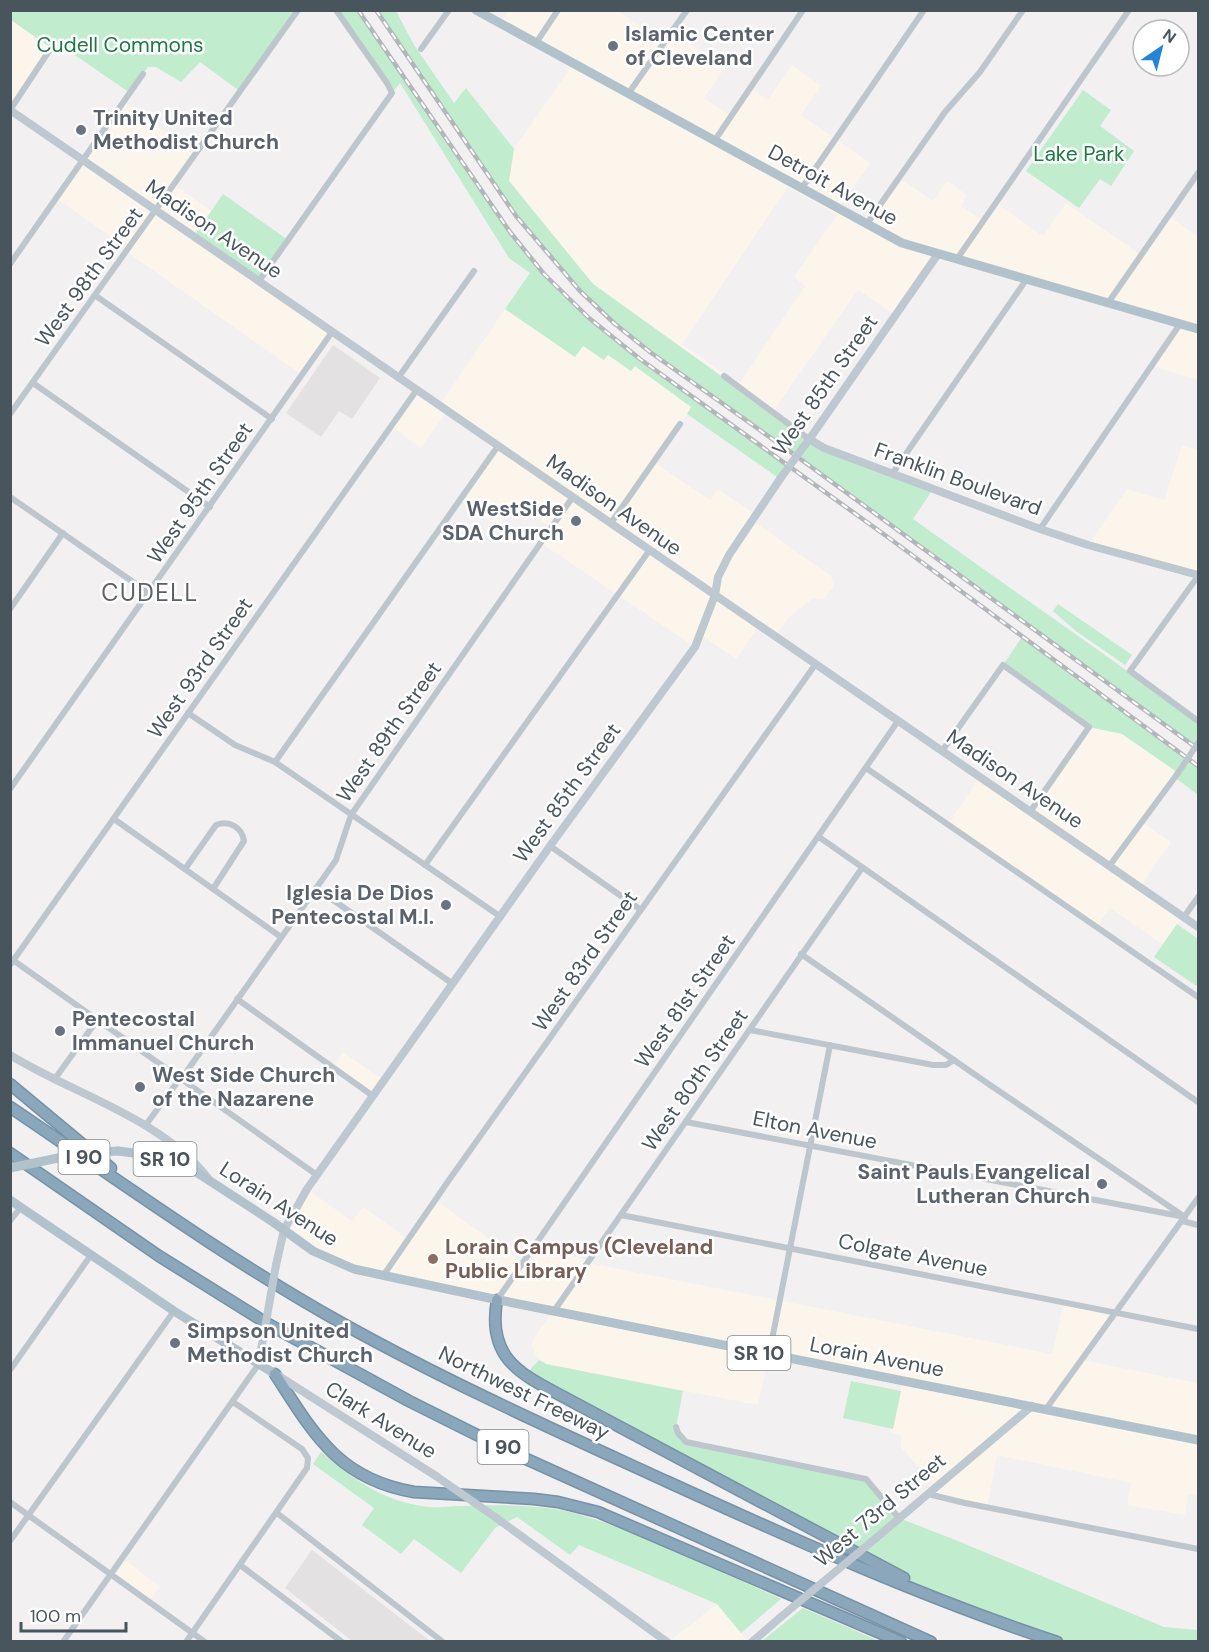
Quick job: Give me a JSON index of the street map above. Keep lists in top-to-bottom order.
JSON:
{
  "streets": {
    "highway": ["I 90", "Northwest Freeway"],
    "main road": [
      "Detroit Avenue",
      "SR 10",
      "Lorain Avenue",
      "Clark Avenue"
    ],
    "street": [
      "Madison Avenue",
      "West 98th Street",
      "West 85th Street",
      "Franklin Boulevard",
      "West 95th Street",
      "West 93rd Street",
      "West 89th Street",
      "West 83rd Street",
      "West 81st Street",
      "West 80th Street",
      "Elton Avenue",
      "Colgate Avenue",
      "West 73rd Street"
    ]
  },
  "crossings": [
    ["Detroit Avenue", "West 85th Street"],
    ["Madison Avenue", "West 98th Street"],
    ["Madison Avenue", "West 85th Street"],
    ["Madison Avenue", "West 95th Street"],
    ["Madison Avenue", "West 93rd Street"],
    ["Madison Avenue", "West 89th Street"],
    ["Madison Avenue", "West 83rd Street"],
    ["Madison Avenue", "West 81st Street"],
    ["West 85th Street", "Franklin Boulevard"],
    ["West 85th Street", "Lorain Avenue"],
    ["West 85th Street", "Clark Avenue"],
    ["West 83rd Street", "Lorain Avenue"],
    ["West 81st Street", "Lorain Avenue"],
    ["West 80th Street", "Elton Avenue"],
    ["West 80th Street", "Lorain Avenue"],
    ["West 80th Street", "Colgate Avenue"],
    ["Lorain Avenue", "West 73rd Street"]
  ],
  "districts": ["CUDELL"],
  "parks": ["Cudell Commons", "Lake Park"],
  "places": [
    "Islamic Center of Cleveland",
    "Trinity United Methodist Church",
    "WestSide SDA Church",
    "Iglesia De Dios Pentecostal M.I.",
    "Pentecostal Immanuel Church",
    "West Side Church of the Nazarene",
    "Saint Pauls Evangelical Lutheran Church",
    "Lorain Campus (Cleveland Public Library",
    "Simpson United Methodist Church"
  ],
  "scale_bar": "100 m",
  "north": "top right"
}
